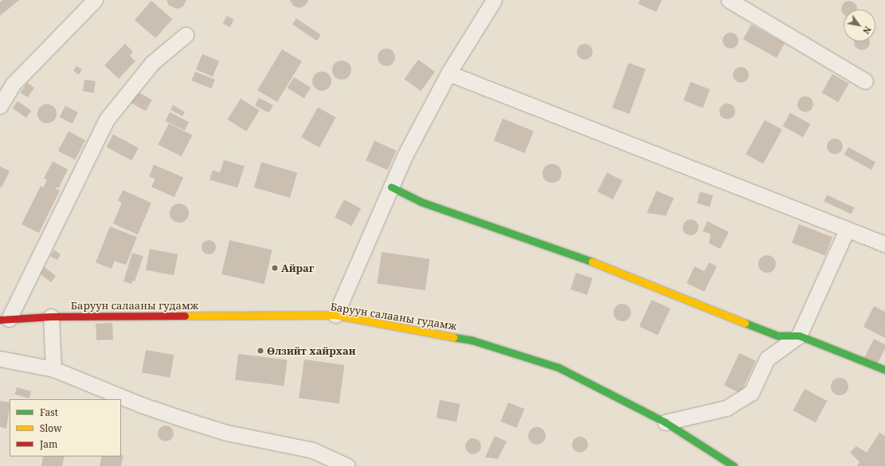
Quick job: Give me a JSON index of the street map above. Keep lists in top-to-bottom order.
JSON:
{
  "streets": {
    "main road": ["Баруун салааны гудамж"]
  },
  "places": ["Айраг", "Өлзийт хайрхан"],
  "legend": ["Fast", "Slow", "Jam"],
  "north": "bottom right"
}
